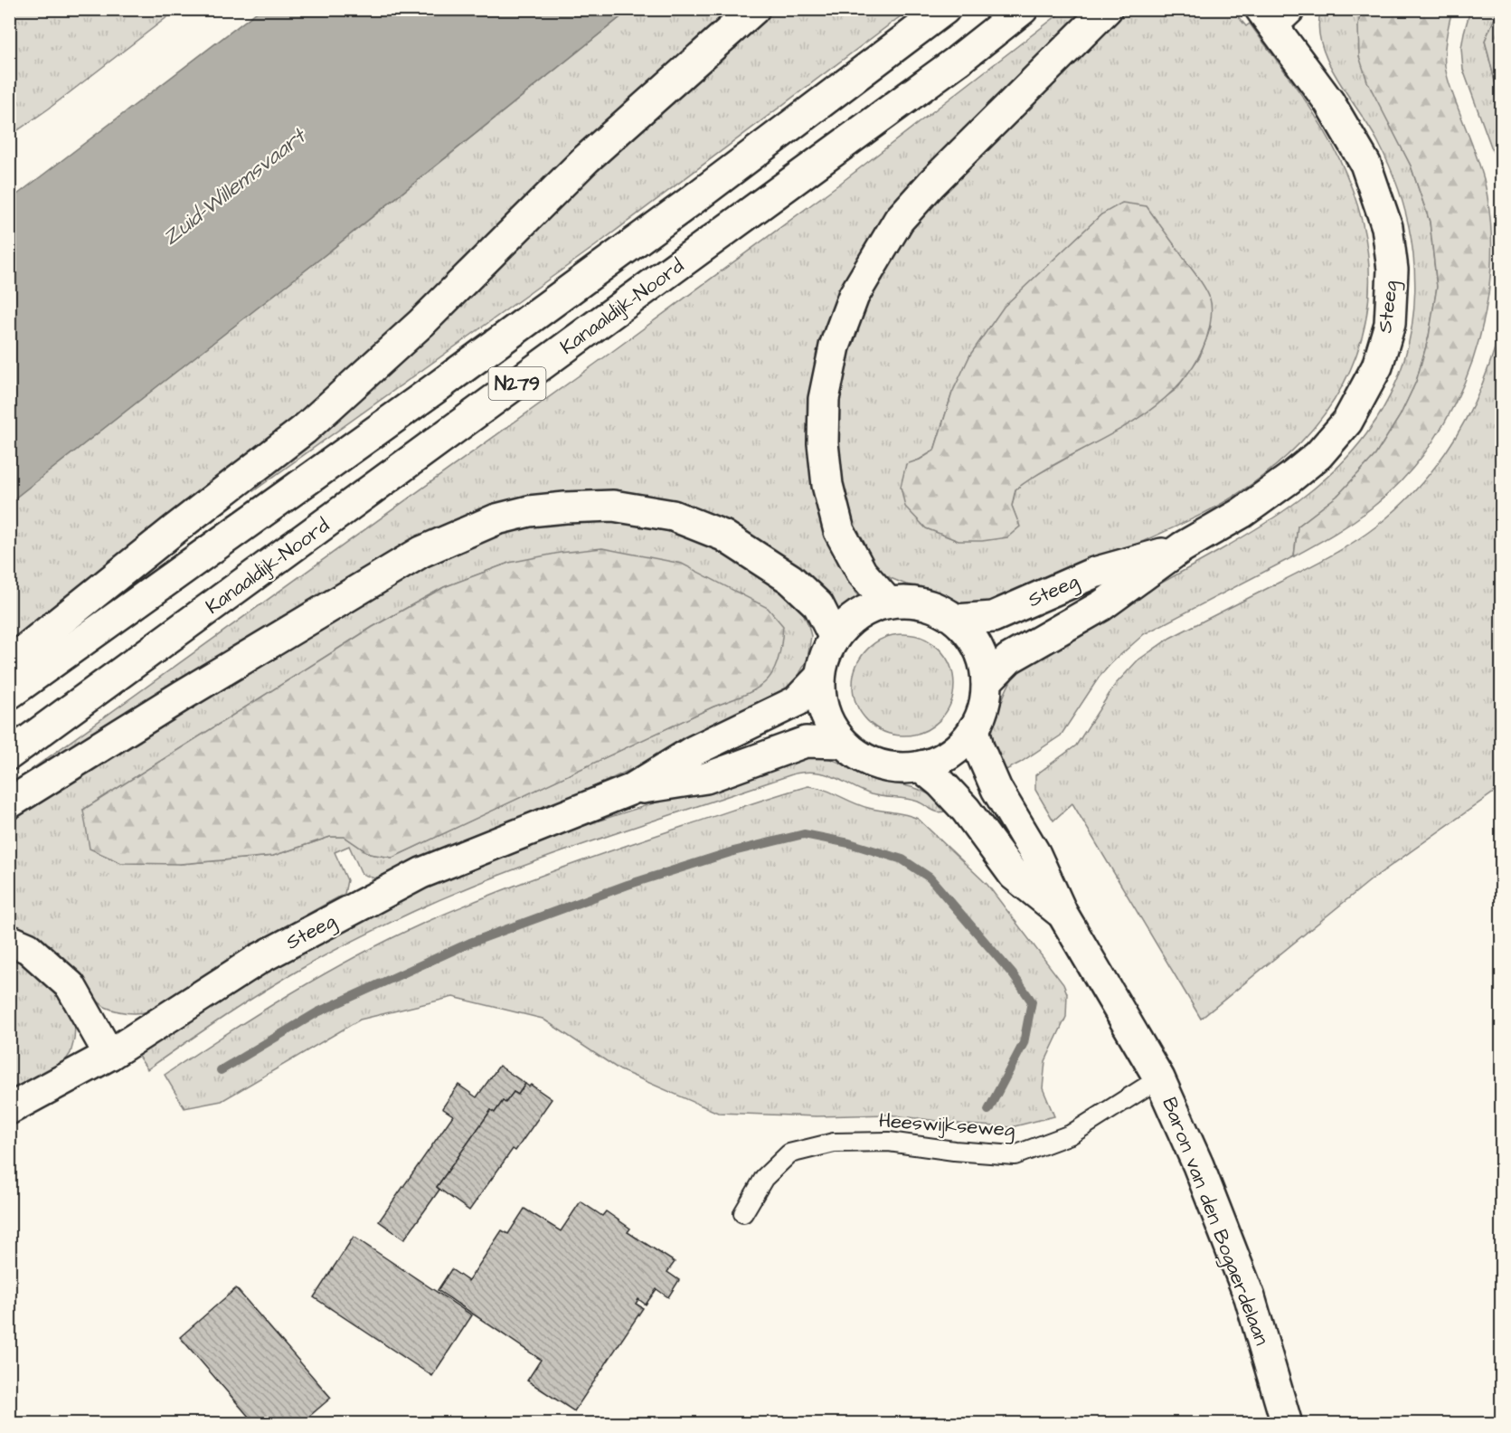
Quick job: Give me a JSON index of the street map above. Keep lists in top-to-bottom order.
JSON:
{
  "streets": {
    "main road": [
      "Kanaaldijk-Noord",
      "Steeg",
      "N279",
      "Baron van den Bogaerdelaan"
    ],
    "lane": ["Heeswijkseweg"]
  },
  "crossings": [
    ["Steeg", "Baron van den Bogaerdelaan"],
    ["Heeswijkseweg", "Baron van den Bogaerdelaan"]
  ],
  "water": ["Zuid-Willemsvaart"]
}
